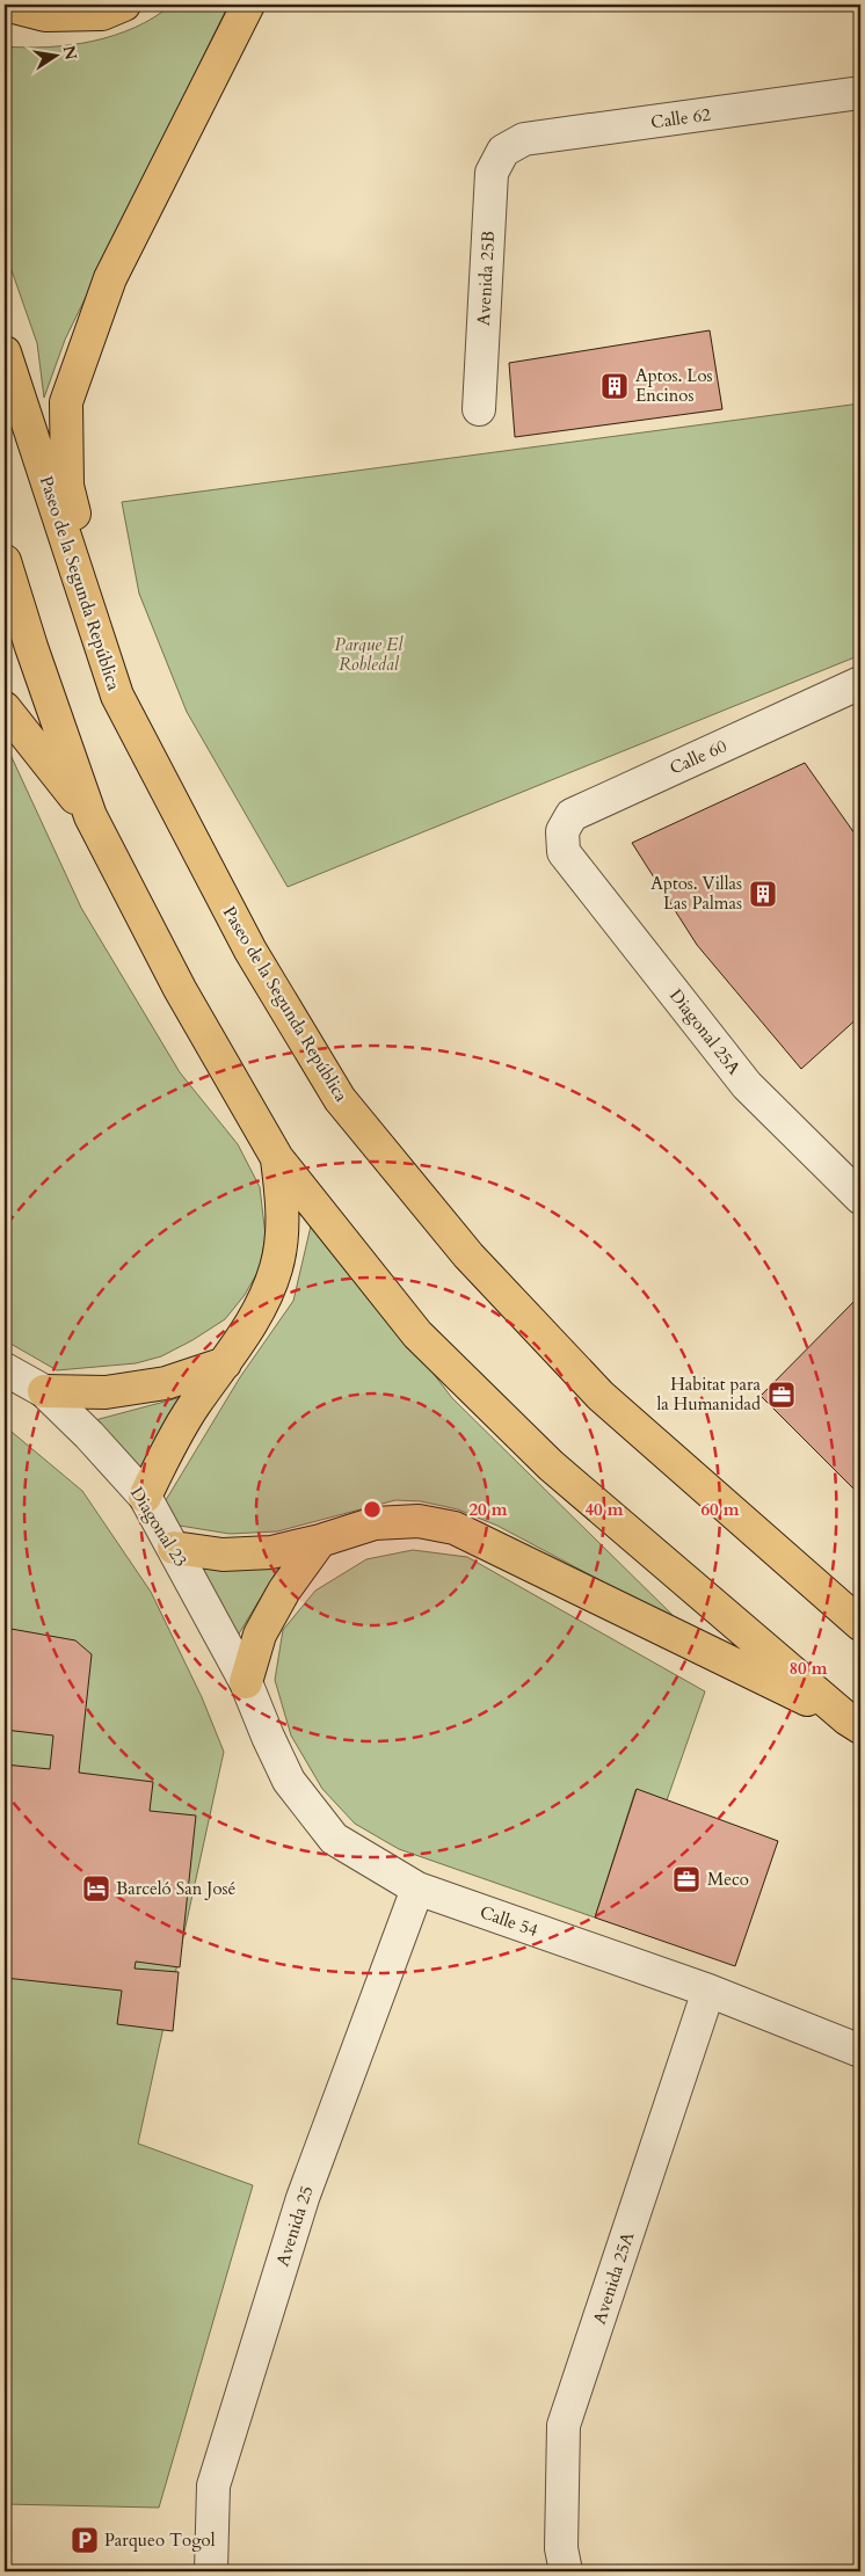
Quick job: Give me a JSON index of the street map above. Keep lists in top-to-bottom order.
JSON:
{
  "streets": {
    "highway": ["Paseo de la Segunda República"],
    "street": [
      "Calle 62",
      "Avenida 25B",
      "Calle 60",
      "Diagonal 25A",
      "Diagonal 23",
      "Calle 54",
      "Avenida 25",
      "Avenida 25A"
    ]
  },
  "crossings": [
    ["Calle 62", "Avenida 25B"],
    ["Calle 60", "Diagonal 25A"],
    ["Diagonal 23", "Calle 54"],
    ["Calle 54", "Avenida 25"],
    ["Calle 54", "Avenida 25A"]
  ],
  "parks": ["Parque El Robledal"],
  "places": {
    "building": ["Aptos. Los Encinos", "Aptos. Villas Las Palmas"],
    "office": ["Habitat para la Humanidad", "Meco"],
    "hotel": ["Barceló San José"],
    "parking": ["Parqueo Togol"]
  },
  "north": "right",
  "rings": [
    "20 m",
    "40 m",
    "60 m",
    "80 m"
  ]
}
